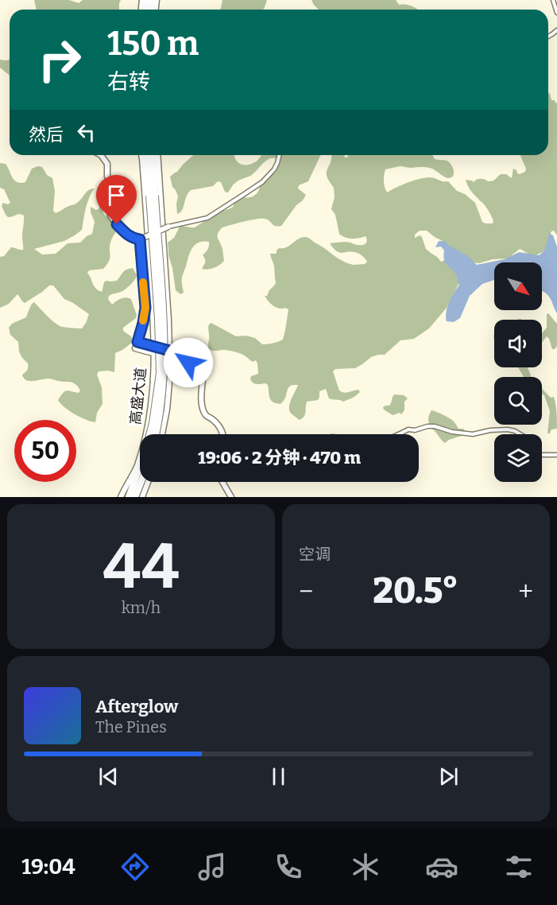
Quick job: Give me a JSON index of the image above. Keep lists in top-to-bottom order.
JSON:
{
  "streets": {
    "highway": ["高盛大道"]
  },
  "north": "bottom right",
  "page": {
    "turn": ["150 m", "右转"],
    "then": "然后",
    "limit": "50",
    "trip": "19:06 · 2 分钟 · 470 m",
    "tile": [
      ["44", "km/h"],
      "空调"
    ],
    "heat": ["−", "20.5°", "+"],
    "song": ["Afterglow", "The Pines"],
    "tabs": "19:04"
  }
}
